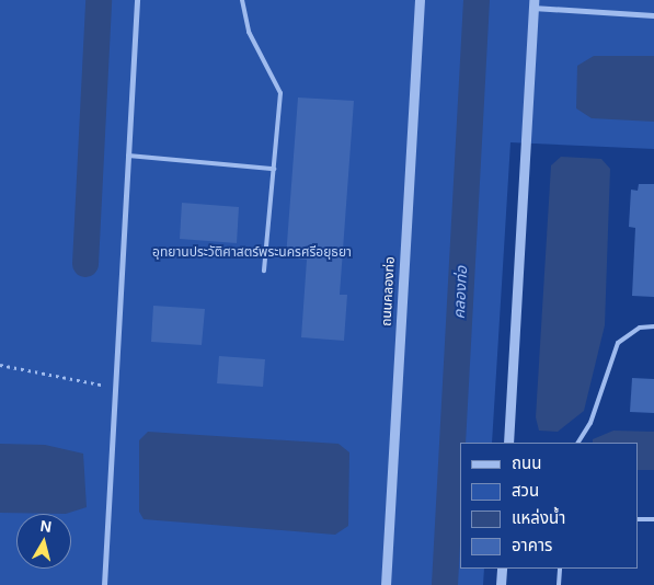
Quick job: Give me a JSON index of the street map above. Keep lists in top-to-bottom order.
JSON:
{
  "streets": {
    "street": ["ถนนคลองท่อ"]
  },
  "water": ["คลองท่อ"],
  "parks": ["อุทยานประวัติศาสตร์พระนครศรีอยุธยา"],
  "legend": [
    "ถนน",
    "สวน",
    "แหล่งน้ำ",
    "อาคาร"
  ],
  "north": "top"
}
